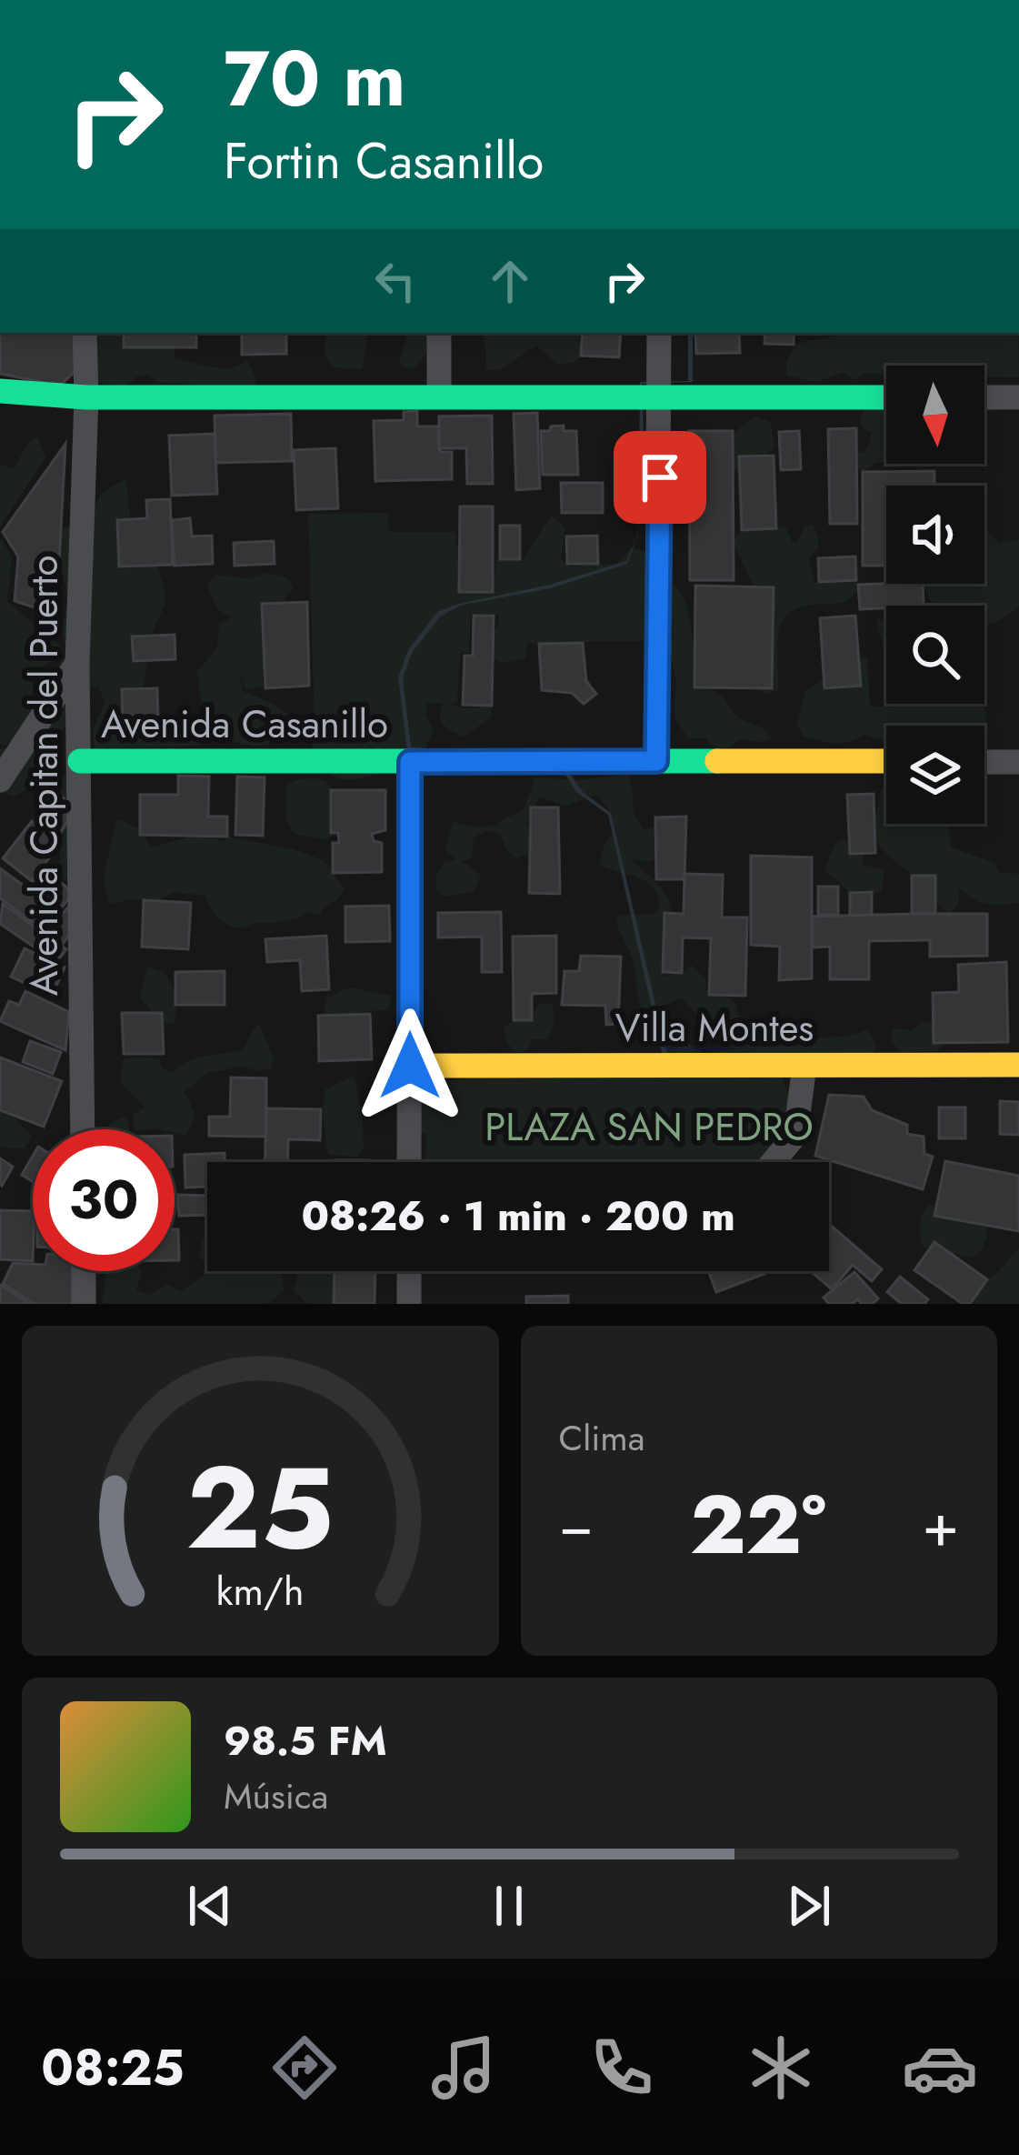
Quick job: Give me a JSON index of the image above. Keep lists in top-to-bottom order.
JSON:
{
  "streets": {
    "street": ["Avenida Casanillo", "Avenida Capitan del Puerto", "Villa Montes"]
  },
  "crossings": [
    ["Avenida Casanillo", "Avenida Capitan del Puerto"]
  ],
  "parks": ["PLAZA SAN PEDRO"],
  "north": "bottom",
  "page": {
    "turn": ["70 m", "Fortin Casanillo"],
    "limit": "30",
    "trip": "08:26 · 1 min · 200 m",
    "tile": "Clima",
    "heat": ["−", "22°", "+"],
    "song": ["98.5 FM", "Música"],
    "tabs": "08:25",
    "gauge": ["25", "km/h"]
  }
}
